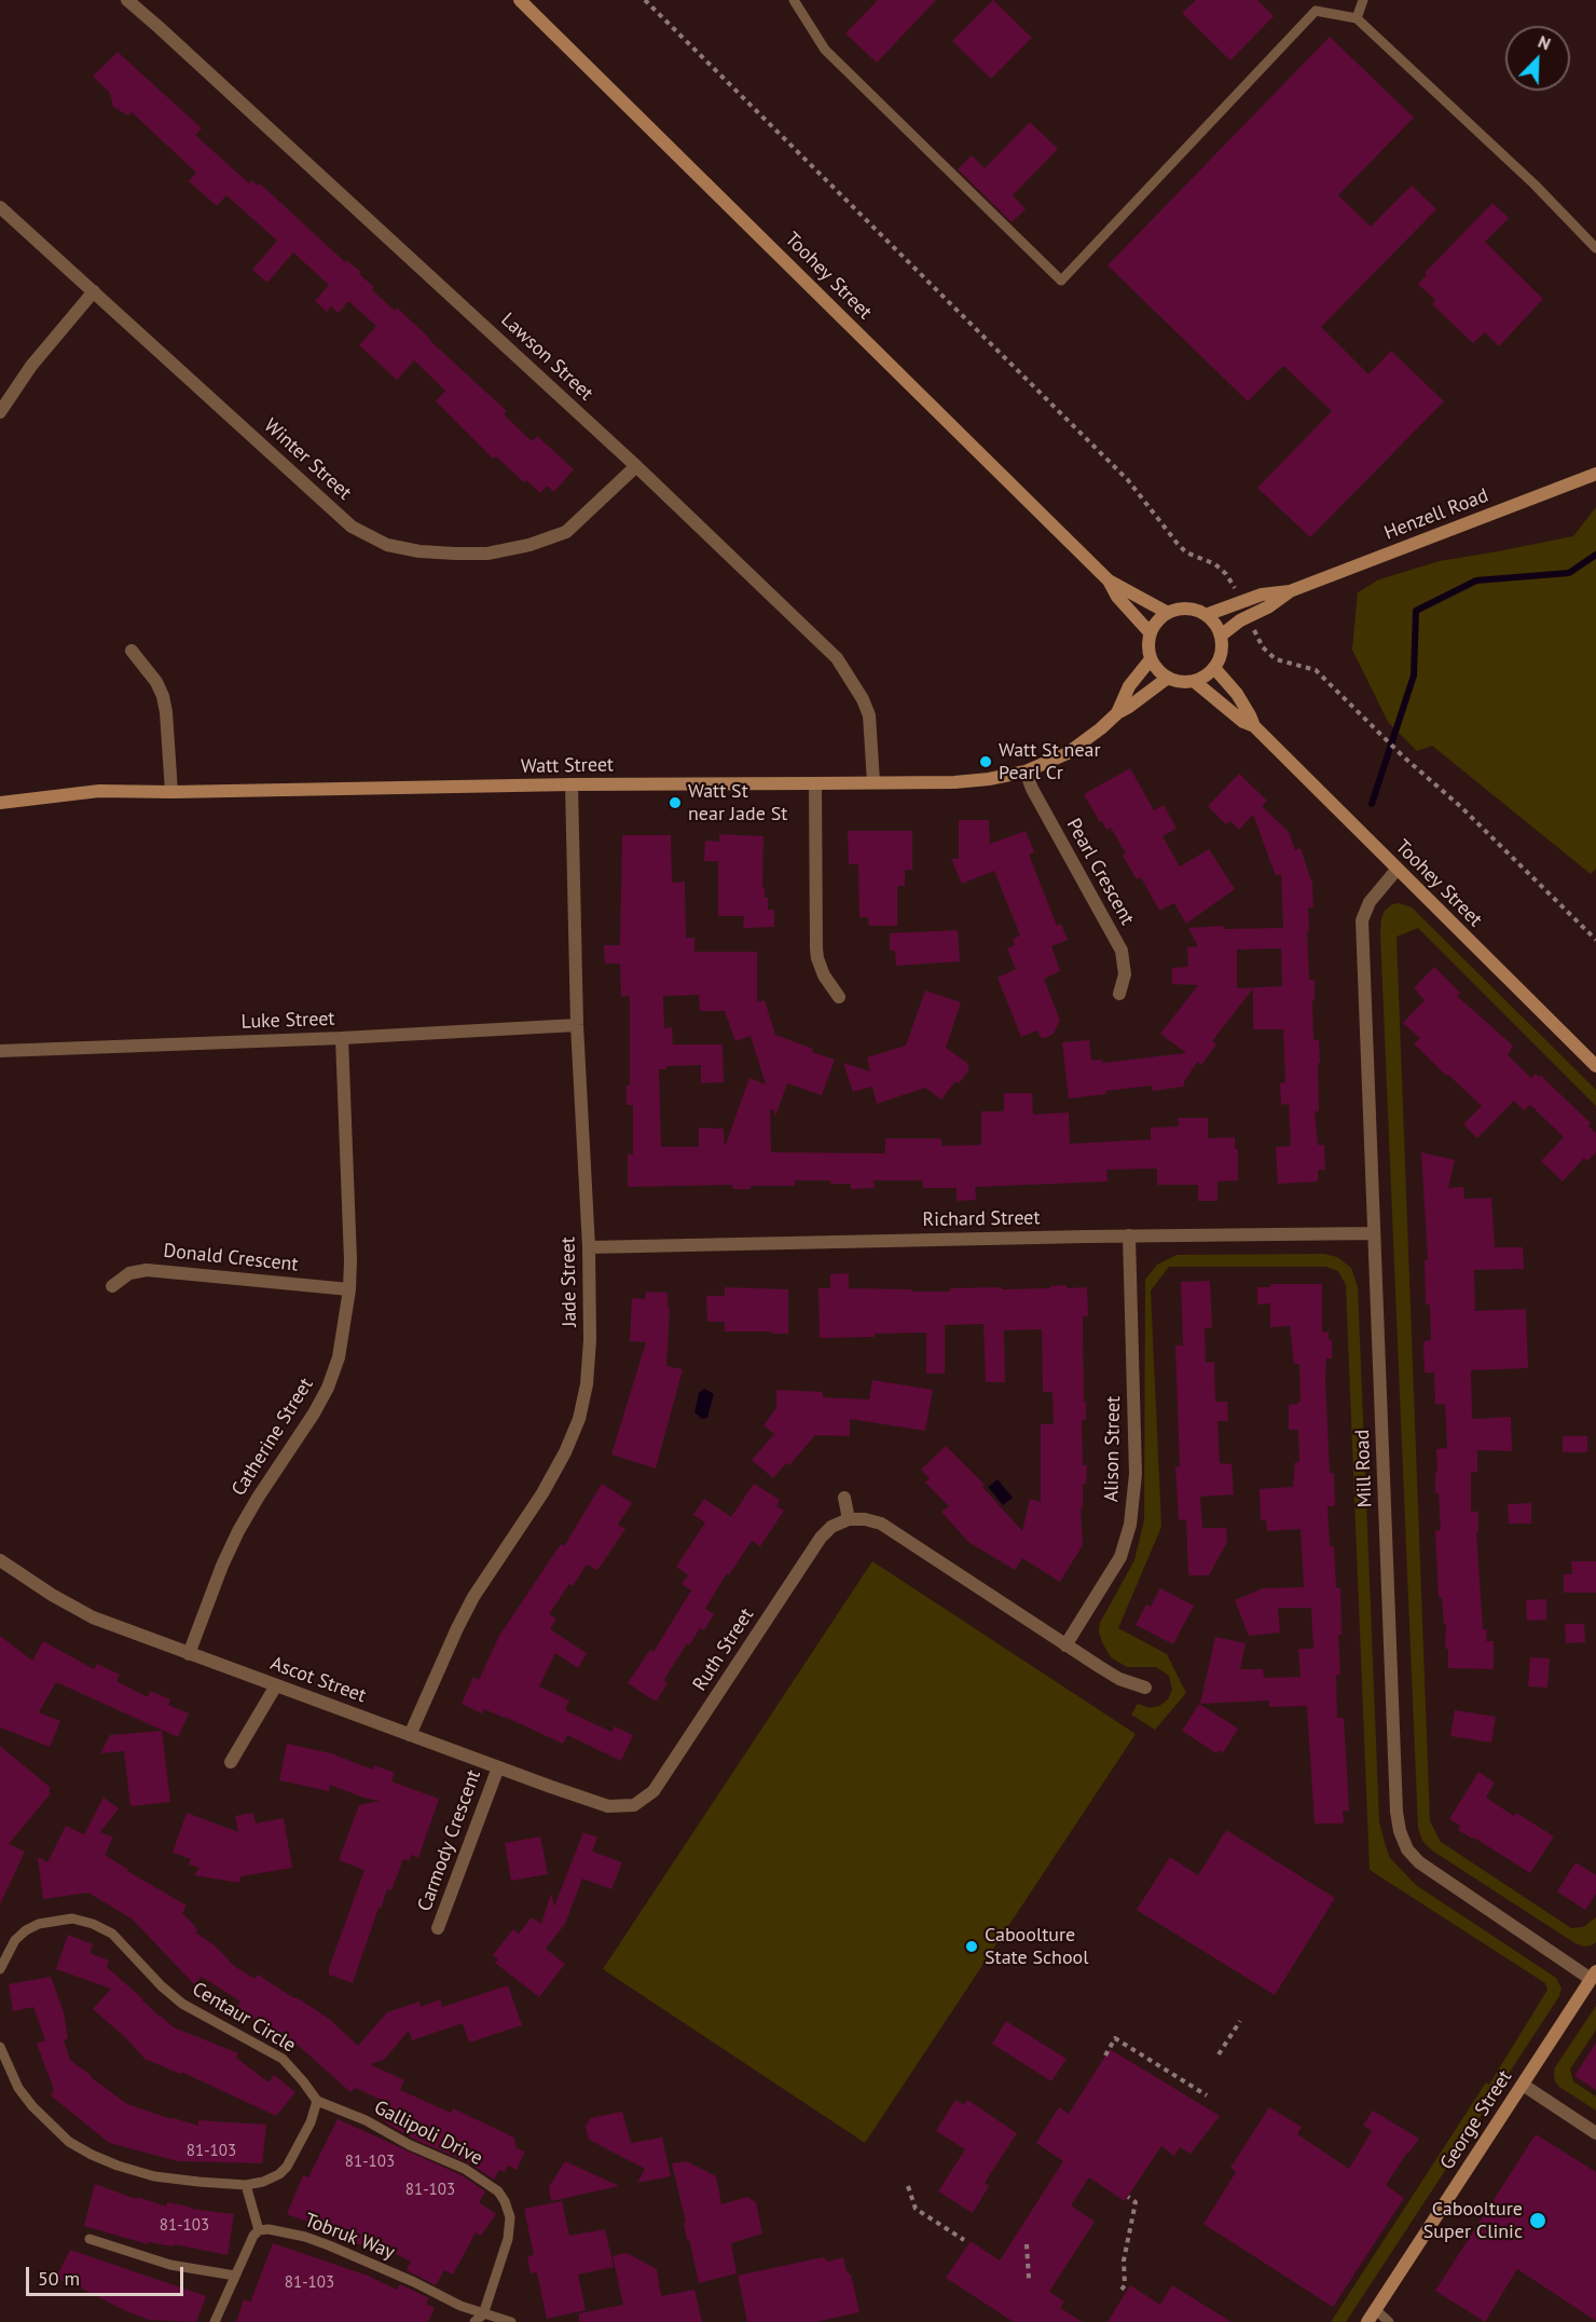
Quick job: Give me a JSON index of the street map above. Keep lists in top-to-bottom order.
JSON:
{
  "streets": {
    "main road": [
      "Toohey Street",
      "Henzell Road",
      "Watt Street",
      "George Street"
    ],
    "street": [
      "Lawson Street",
      "Winter Street",
      "Pearl Crescent",
      "Luke Street",
      "Richard Street",
      "Donald Crescent",
      "Jade Street",
      "Catherine Street",
      "Alison Street",
      "Mill Road",
      "Ruth Street",
      "Ascot Street",
      "Carmody Crescent"
    ],
    "lane": ["Centaur Circle", "Gallipoli Drive", "Tobruk Way"]
  },
  "crossings": [
    ["Toohey Street", "Henzell Road"],
    ["Toohey Street", "Watt Street"],
    ["Toohey Street", "Mill Road"],
    ["Lawson Street", "Winter Street"],
    ["Lawson Street", "Watt Street"],
    ["Henzell Road", "Watt Street"],
    ["Watt Street", "Pearl Crescent"],
    ["Watt Street", "Jade Street"],
    ["Luke Street", "Jade Street"],
    ["Luke Street", "Catherine Street"],
    ["Richard Street", "Jade Street"],
    ["Richard Street", "Alison Street"],
    ["Richard Street", "Mill Road"],
    ["Donald Crescent", "Catherine Street"],
    ["Jade Street", "Ascot Street"],
    ["Catherine Street", "Ascot Street"],
    ["Mill Road", "George Street"],
    ["Ruth Street", "Ascot Street"],
    ["Ascot Street", "Carmody Crescent"],
    ["Centaur Circle", "Gallipoli Drive"],
    ["Gallipoli Drive", "Tobruk Way"]
  ],
  "places": [
    "Watt St near Pearl Cr",
    "Watt St near Jade St",
    "Caboolture State School",
    "Caboolture Super Clinic"
  ],
  "house_numbers": [
    "81-103",
    "81-103",
    "81-103",
    "81-103",
    "81-103"
  ],
  "scale_bar": "50 m",
  "north": "top right"
}
